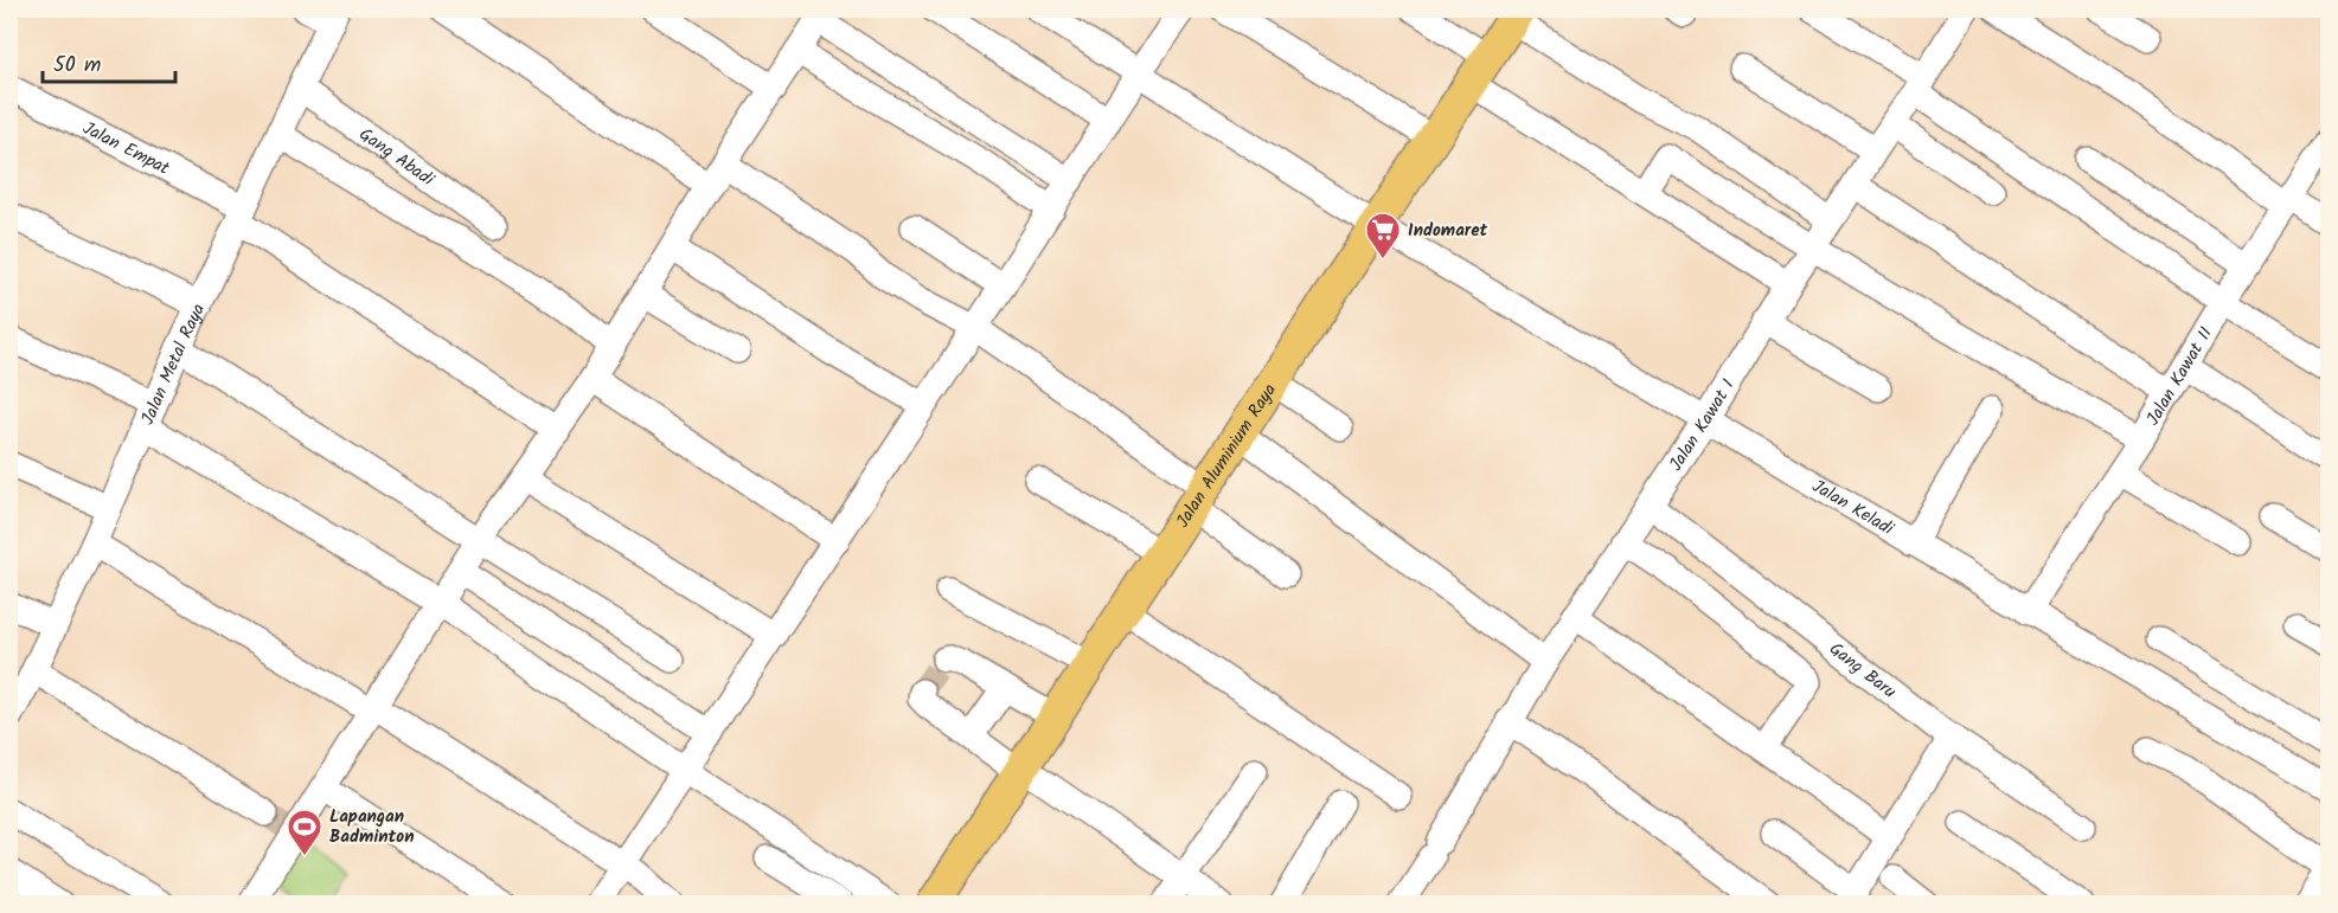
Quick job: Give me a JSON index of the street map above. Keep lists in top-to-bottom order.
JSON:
{
  "streets": {
    "main road": ["Jalan Aluminium Raya"],
    "street": [
      "Jalan Empat",
      "Gang Abadi",
      "Jalan Metal Raya",
      "Jalan Kawat II",
      "Jalan Kawat I",
      "Jalan Keladi",
      "Gang Baru"
    ]
  },
  "crossings": [
    ["Jalan Empat", "Jalan Metal Raya"],
    ["Gang Abadi", "Jalan Metal Raya"],
    ["Jalan Kawat II", "Jalan Keladi"],
    ["Jalan Kawat I", "Jalan Keladi"],
    ["Jalan Kawat I", "Gang Baru"],
    ["Jalan Aluminium Raya", "Jalan Keladi"]
  ],
  "places": {
    "supermarket": ["Indomaret"],
    "sports": ["Lapangan Badminton"]
  },
  "scale_bar": "50 m"
}
